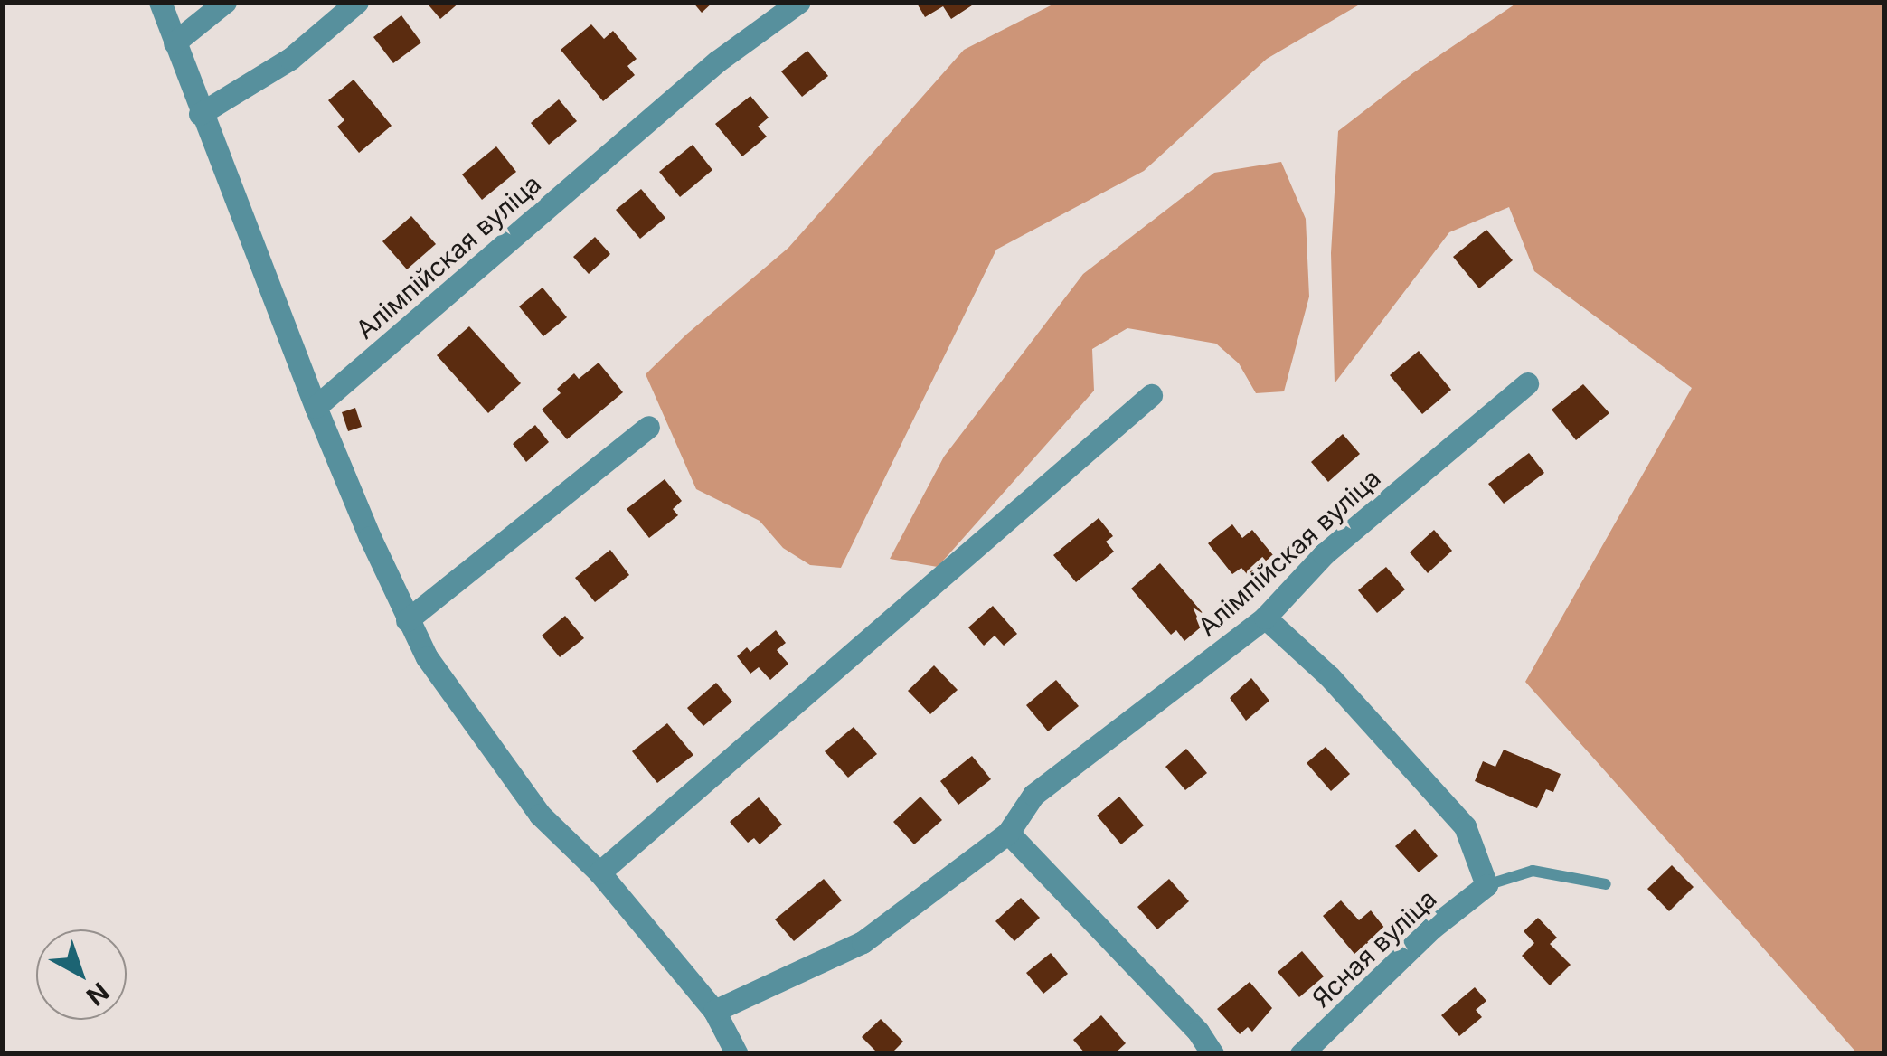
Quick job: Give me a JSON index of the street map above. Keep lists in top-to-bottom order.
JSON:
{
  "streets": {
    "street": ["Алімпійская вуліца", "Ясная вуліца"]
  },
  "north": "bottom right"
}
